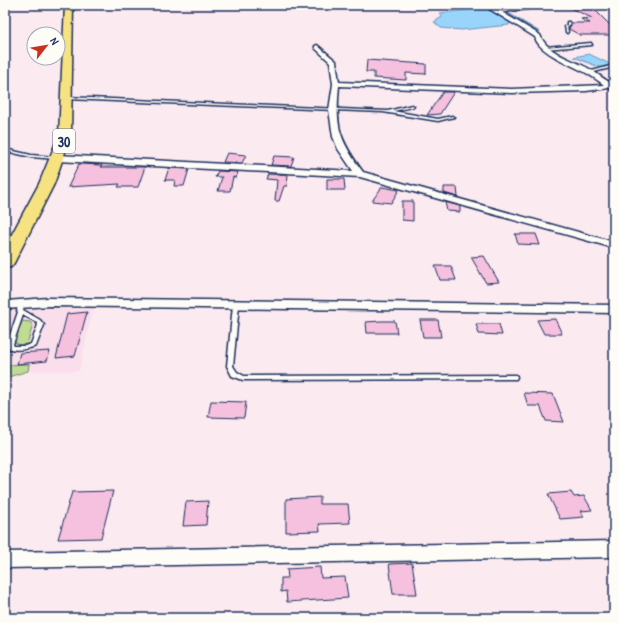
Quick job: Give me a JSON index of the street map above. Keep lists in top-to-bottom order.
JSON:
{
  "streets": {
    "main road": ["30"]
  },
  "north": "top right"
}
